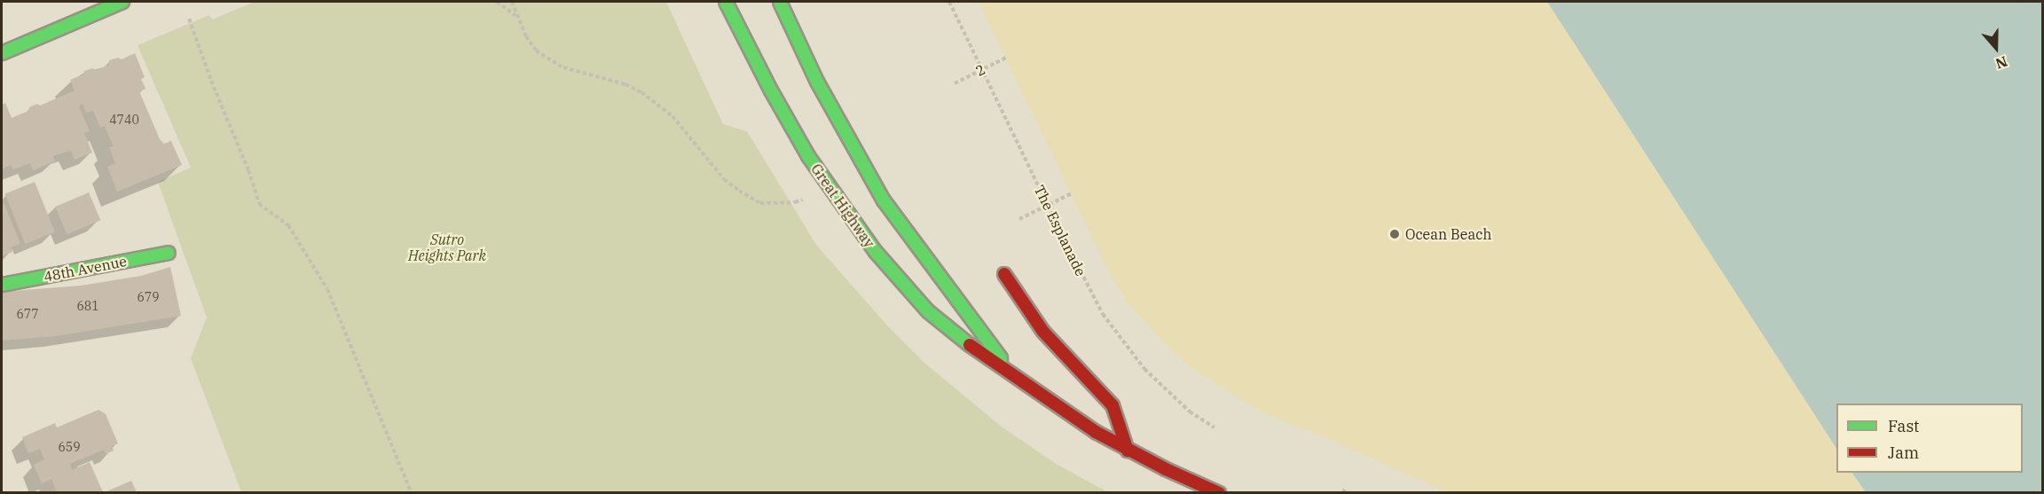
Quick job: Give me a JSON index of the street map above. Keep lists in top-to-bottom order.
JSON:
{
  "streets": {
    "main road": ["Great Highway", "48th Avenue"],
    "path": ["2", "The Esplanade"]
  },
  "crossings": [
    ["2", "The Esplanade"]
  ],
  "parks": ["Sutro Heights Park"],
  "places": ["Ocean Beach"],
  "house_numbers": [
    "4740",
    "679",
    "681",
    "677",
    "659"
  ],
  "legend": ["Fast", "Jam"],
  "north": "bottom"
}
